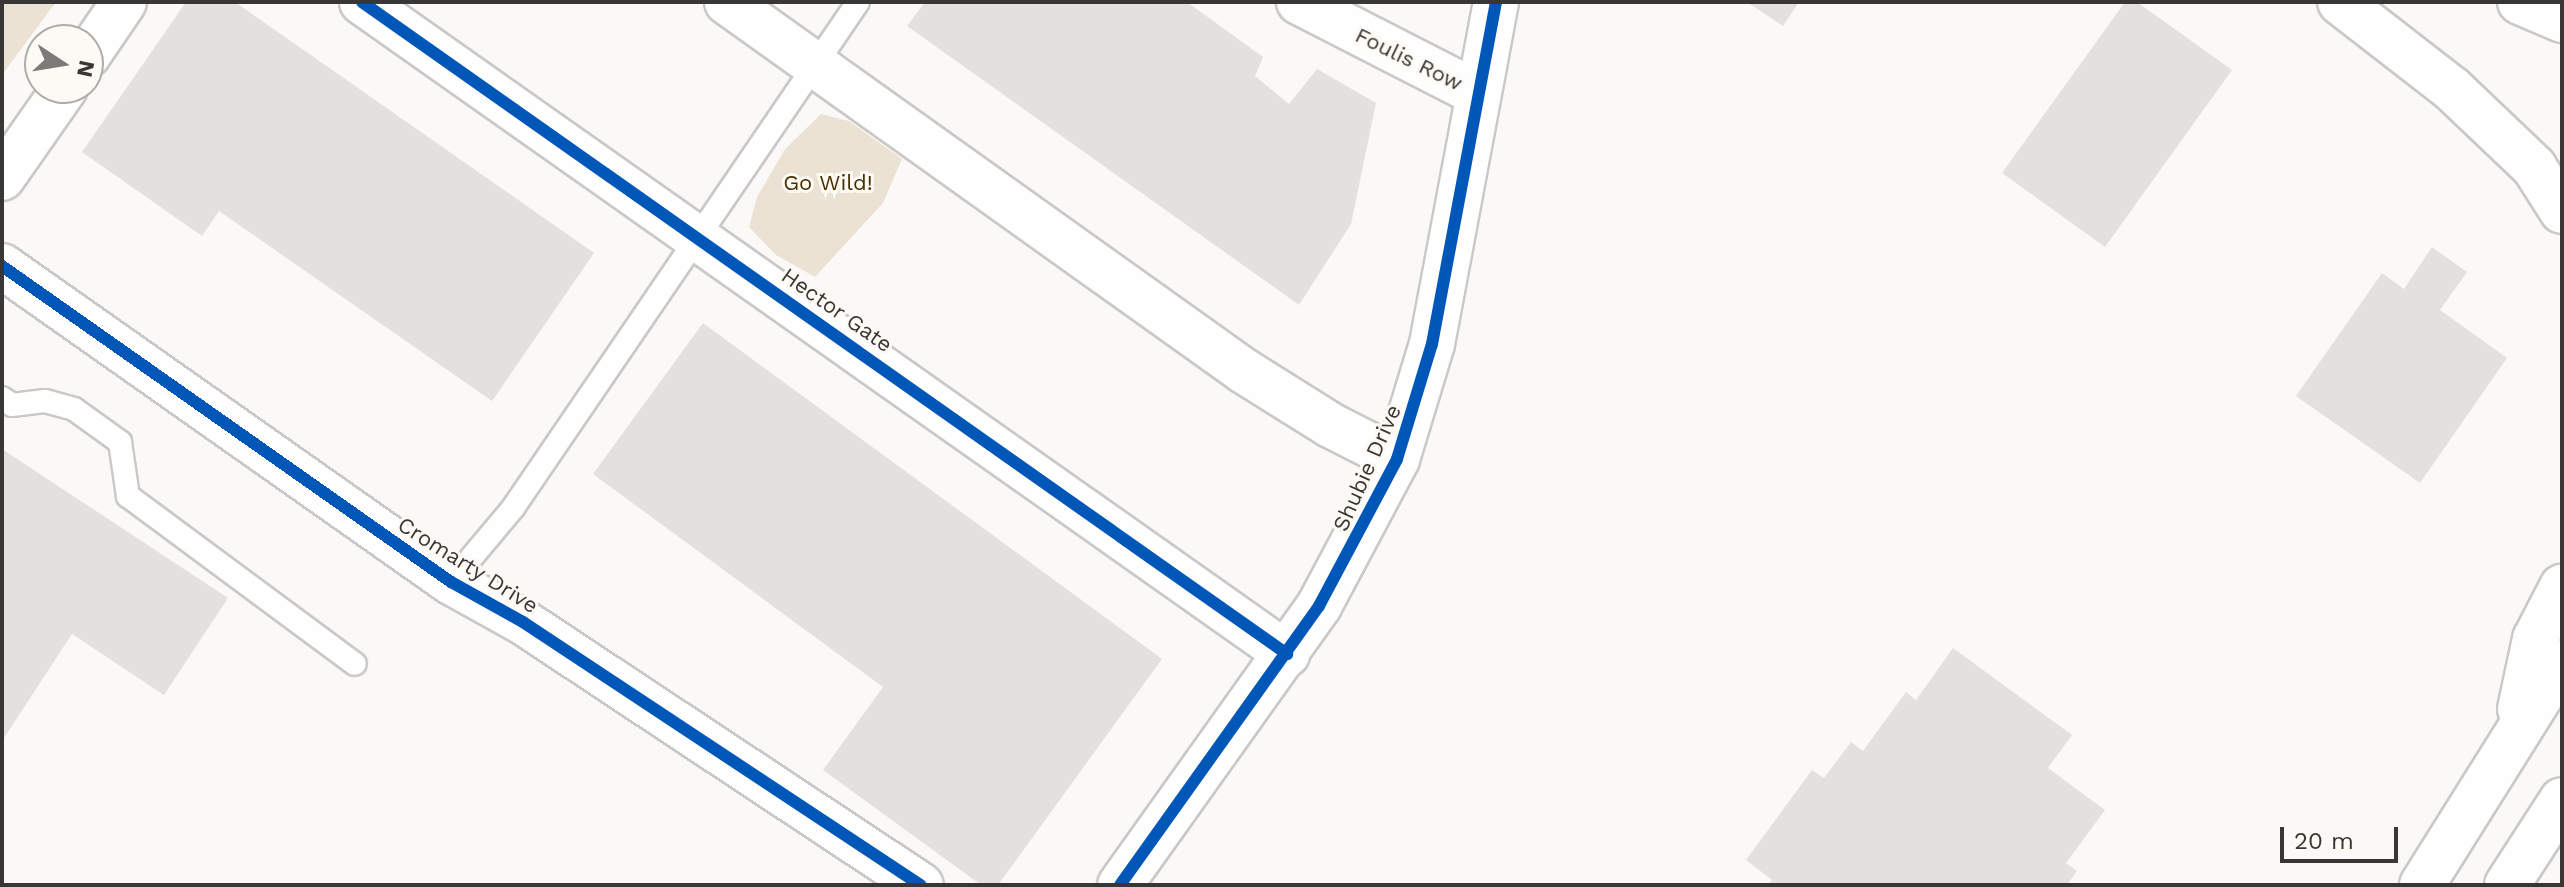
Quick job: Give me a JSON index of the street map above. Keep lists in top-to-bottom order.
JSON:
{
  "streets": {
    "street": [
      "Foulis Row",
      "Hector Gate",
      "Shubie Drive",
      "Cromarty Drive"
    ]
  },
  "crossings": [
    ["Foulis Row", "Shubie Drive"],
    ["Hector Gate", "Shubie Drive"]
  ],
  "parks": ["Go Wild!"],
  "scale_bar": "20 m",
  "north": "right"
}
